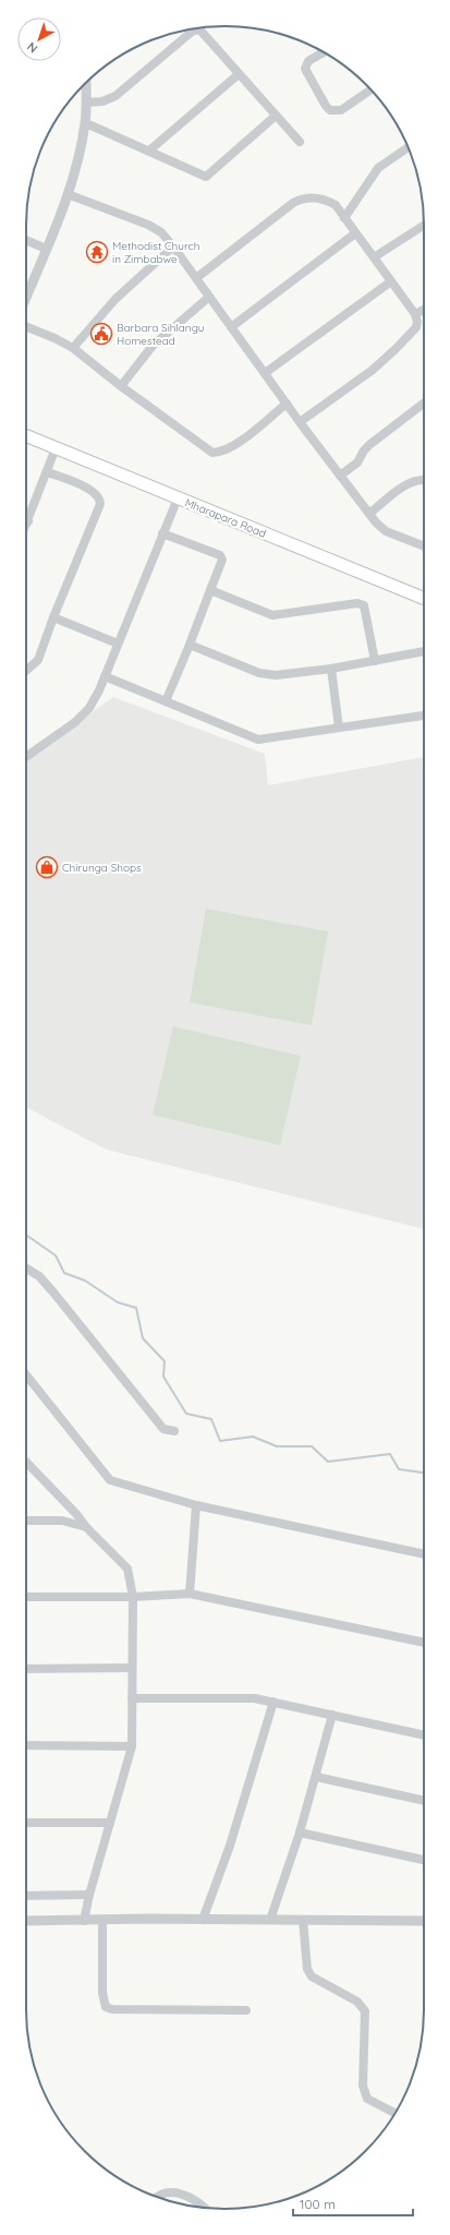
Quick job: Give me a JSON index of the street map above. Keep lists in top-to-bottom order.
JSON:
{
  "streets": {
    "main road": ["Mharapara Road"]
  },
  "places": {
    "temple": ["Methodist Church in Zimbabwe"],
    "public building": ["Barbara Sihlangu Homestead"],
    "shop": ["Chirunga Shops"]
  },
  "scale_bar": "100 m",
  "north": "bottom left"
}
